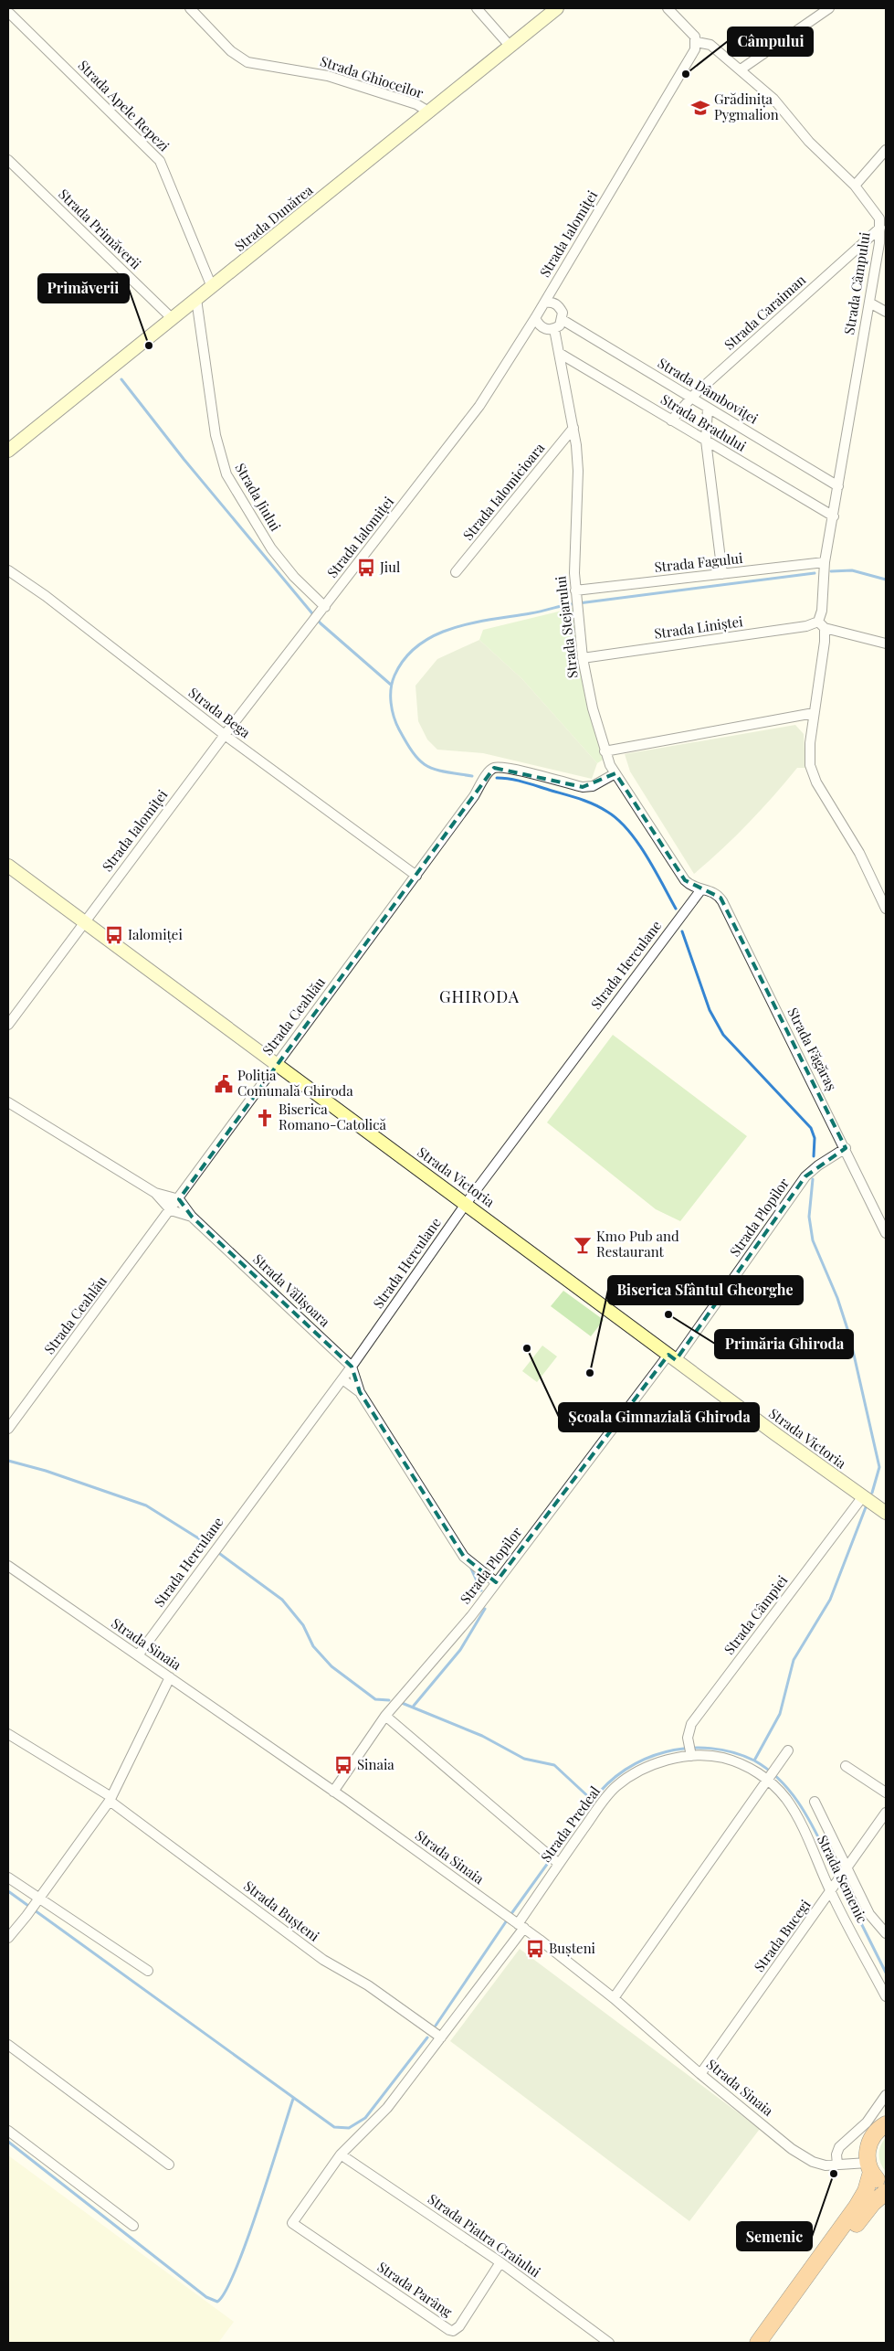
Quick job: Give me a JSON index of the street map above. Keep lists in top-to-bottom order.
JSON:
{
  "streets": {
    "street": [
      "Strada Ghioceilor",
      "Strada Apele Repezi",
      "Strada Dunărea",
      "Strada Primăverii",
      "Strada Ialomiței",
      "Strada Câmpului",
      "Strada Caraiman",
      "Strada Dâmboviței",
      "Strada Bradului",
      "Strada Ialomicioara",
      "Strada Jiului",
      "Strada Fagului",
      "Strada Stejarului",
      "Strada Liniștei",
      "Strada Bega",
      "Strada Herculane",
      "Strada Ceahlău",
      "Strada Făgăraș",
      "Strada Victoria",
      "Strada Plopilor",
      "Strada Vălișoara",
      "Strada Câmpiei",
      "Strada Sinaia",
      "Strada Predeal",
      "Strada Semenic",
      "Strada Bușteni",
      "Strada Bucegi",
      "Strada Piatra Craiului",
      "Strada Parâng"
    ]
  },
  "crossings": [
    ["Strada Ghioceilor", "Strada Dunărea"],
    ["Strada Apele Repezi", "Strada Dunărea"],
    ["Strada Dunărea", "Strada Primăverii"],
    ["Strada Dunărea", "Strada Jiului"],
    ["Strada Ialomiței", "Strada Câmpului"],
    ["Strada Ialomiței", "Strada Dâmboviței"],
    ["Strada Ialomiței", "Strada Jiului"],
    ["Strada Ialomiței", "Strada Stejarului"],
    ["Strada Ialomiței", "Strada Bega"],
    ["Strada Ialomiței", "Strada Victoria"],
    ["Strada Câmpului", "Strada Caraiman"],
    ["Strada Câmpului", "Strada Dâmboviței"],
    ["Strada Câmpului", "Strada Bradului"],
    ["Strada Câmpului", "Strada Fagului"],
    ["Strada Câmpului", "Strada Liniștei"],
    ["Strada Caraiman", "Strada Dâmboviței"],
    ["Strada Caraiman", "Strada Bradului"],
    ["Strada Dâmboviței", "Strada Stejarului"],
    ["Strada Bradului", "Strada Stejarului"],
    ["Strada Ialomicioara", "Strada Stejarului"],
    ["Strada Fagului", "Strada Stejarului"],
    ["Strada Stejarului", "Strada Liniștei"],
    ["Strada Stejarului", "Strada Herculane"],
    ["Strada Stejarului", "Strada Ceahlău"],
    ["Strada Stejarului", "Strada Făgăraș"],
    ["Strada Bega", "Strada Ceahlău"],
    ["Strada Herculane", "Strada Făgăraș"],
    ["Strada Herculane", "Strada Victoria"],
    ["Strada Herculane", "Strada Vălișoara"],
    ["Strada Herculane", "Strada Sinaia"],
    ["Strada Ceahlău", "Strada Victoria"],
    ["Strada Ceahlău", "Strada Vălișoara"],
    ["Strada Făgăraș", "Strada Plopilor"],
    ["Strada Victoria", "Strada Plopilor"],
    ["Strada Victoria", "Strada Câmpiei"],
    ["Strada Plopilor", "Strada Vălișoara"],
    ["Strada Plopilor", "Strada Sinaia"],
    ["Strada Câmpiei", "Strada Predeal"],
    ["Strada Sinaia", "Strada Predeal"],
    ["Strada Sinaia", "Strada Bucegi"],
    ["Strada Predeal", "Strada Semenic"],
    ["Strada Predeal", "Strada Bușteni"],
    ["Strada Predeal", "Strada Piatra Craiului"],
    ["Strada Predeal", "Strada Parâng"],
    ["Strada Semenic", "Strada Bucegi"],
    ["Strada Piatra Craiului", "Strada Parâng"]
  ],
  "districts": ["GHIRODA"],
  "places": {
    "other": [
      "Câmpului",
      "Primăverii",
      "Primăria Ghiroda",
      "Școala Gimnazială Ghiroda",
      "Biserica Sfântul Gheorghe",
      "Semenic"
    ],
    "school or university": ["Grădinița Pygmalion"],
    "bus stop": [
      "Jiul",
      "Ialomiței",
      "Sinaia",
      "Bușteni"
    ],
    "public building": ["Poliția Comunală Ghiroda"],
    "church": ["Biserica Romano-Catolică"],
    "bar": ["Km0 Pub and Restaurant"]
  }
}
